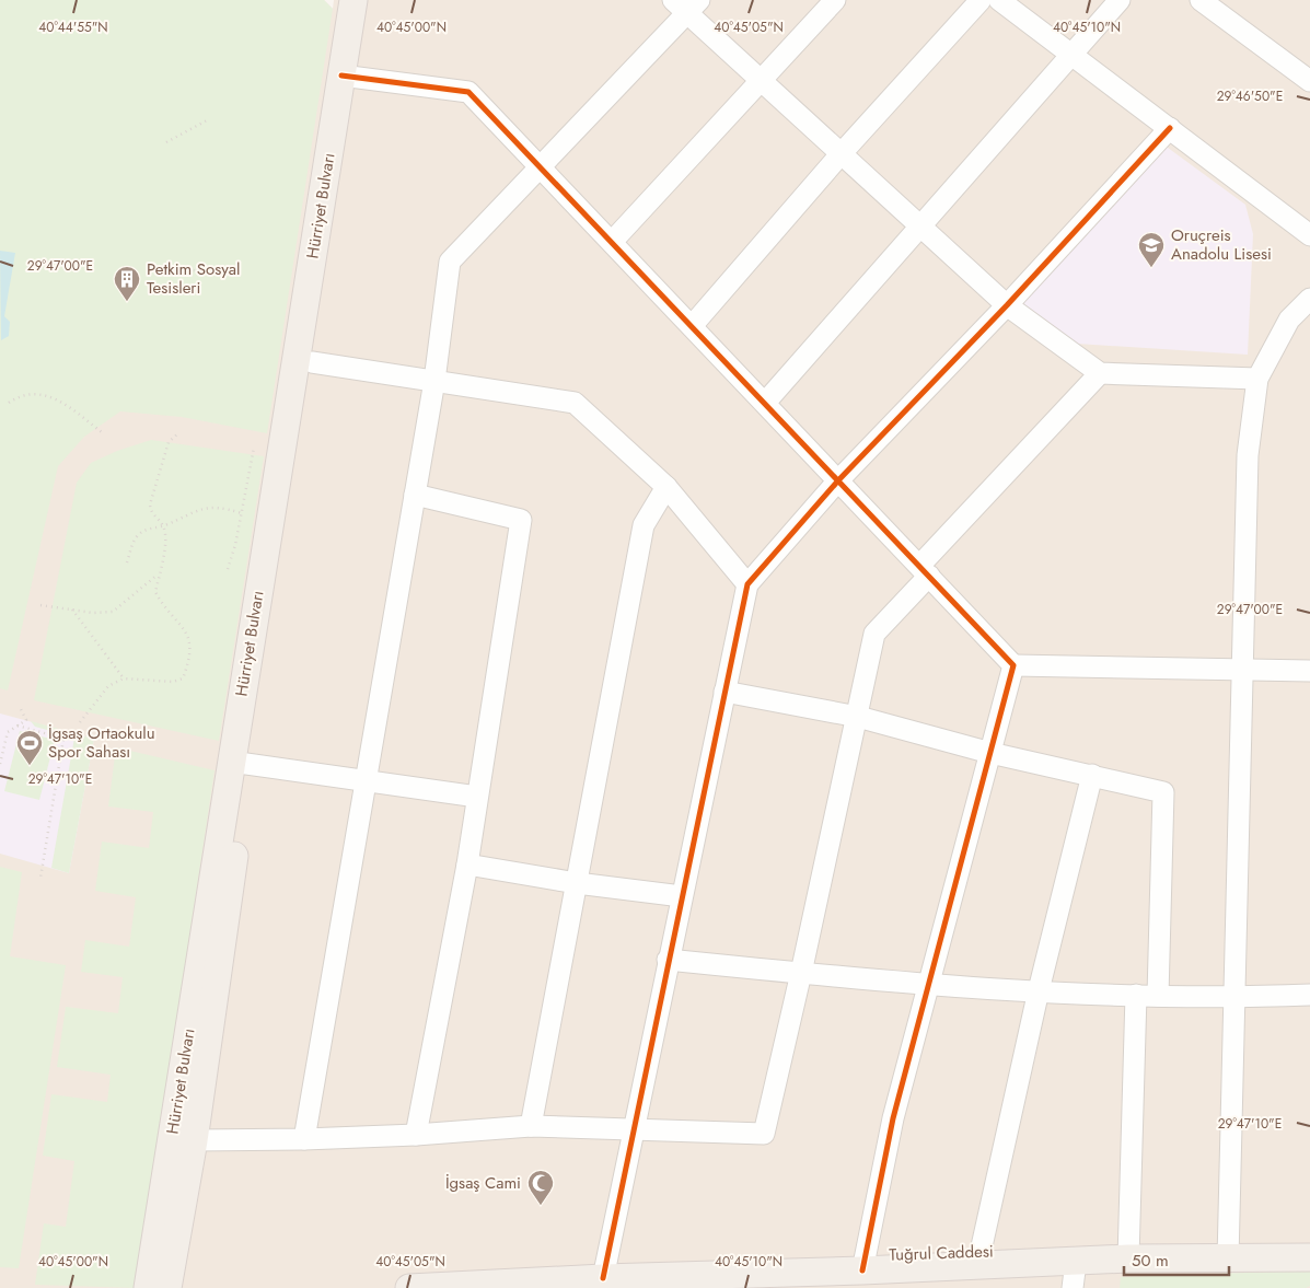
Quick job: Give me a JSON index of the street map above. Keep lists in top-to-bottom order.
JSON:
{
  "streets": {
    "main road": ["Hürriyet Bulvarı", "Tuğrul Caddesi"]
  },
  "places": {
    "school or university": ["Oruçreis Anadolu Lisesi"],
    "building": ["Petkim Sosyal Tesisleri"],
    "sports": ["İgsaş Ortaokulu Spor Sahası"],
    "mosque": ["İgsaş Cami"]
  },
  "scale_bar": "50 m",
  "coordinates": [
    "40°44'55\"N",
    "40°45'00\"N",
    "40°45'05\"N",
    "40°45'10\"N",
    "29°46'50\"E",
    "29°47'00\"E",
    "29°47'10\"E"
  ]
}
